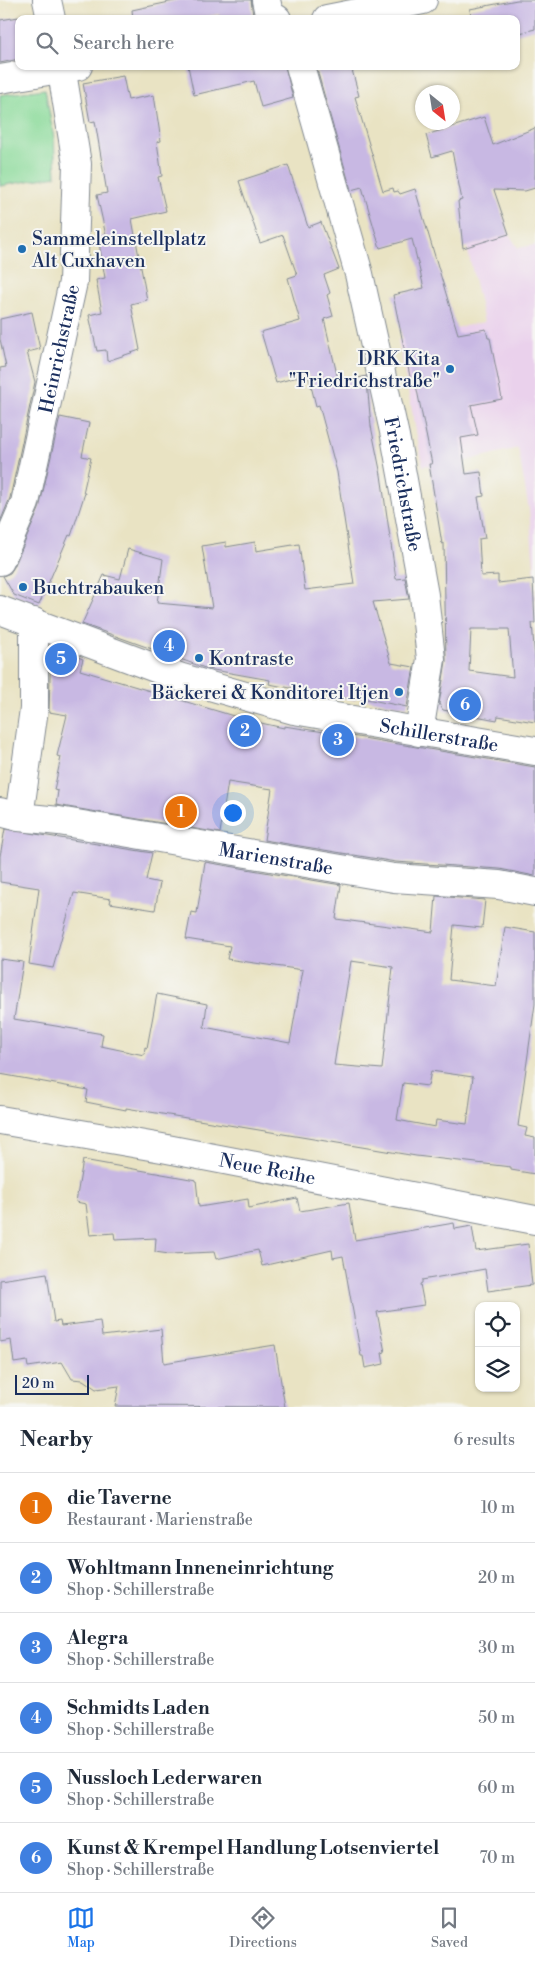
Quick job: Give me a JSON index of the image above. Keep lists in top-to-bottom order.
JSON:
{
  "streets": {
    "street": [
      "Heinrichstraße",
      "Friedrichstraße",
      "Schillerstraße",
      "Marienstraße",
      "Neue Reihe"
    ]
  },
  "crossings": [
    ["Friedrichstraße", "Schillerstraße"]
  ],
  "places": [
    "Sammeleinstellplatz Alt Cuxhaven",
    "DRK Kita \"Friedrichstraße\"",
    "Buchtrabauken",
    "Kontraste",
    "Bäckerei & Konditorei Itjen"
  ],
  "scale_bar": "20 m",
  "north": "bottom right",
  "page": {
    "search": "Search here",
    "pins": [
      "4",
      "5",
      "6",
      "2",
      "3",
      "1"
    ],
    "scale": "20 m",
    "heading": ["Nearby", "6 results"],
    "list": [
      {
        "mark": "1",
        "name": "die Taverne",
        "note": "Restaurant · Marienstraße",
        "value": "10 m"
      },
      {
        "mark": "2",
        "name": "Wohltmann Inneneinrichtung",
        "note": "Shop · Schillerstraße",
        "value": "20 m"
      },
      {
        "mark": "3",
        "name": "Alegra",
        "note": "Shop · Schillerstraße",
        "value": "30 m"
      },
      {
        "mark": "4",
        "name": "Schmidts Laden",
        "note": "Shop · Schillerstraße",
        "value": "50 m"
      },
      {
        "mark": "5",
        "name": "Nussloch Lederwaren",
        "note": "Shop · Schillerstraße",
        "value": "60 m"
      },
      {
        "mark": "6",
        "name": "Kunst & Krempel Handlung Lotsenviertel",
        "note": "Shop · Schillerstraße",
        "value": "70 m"
      }
    ],
    "nav": ["Map", "Directions", "Saved"]
  }
}
